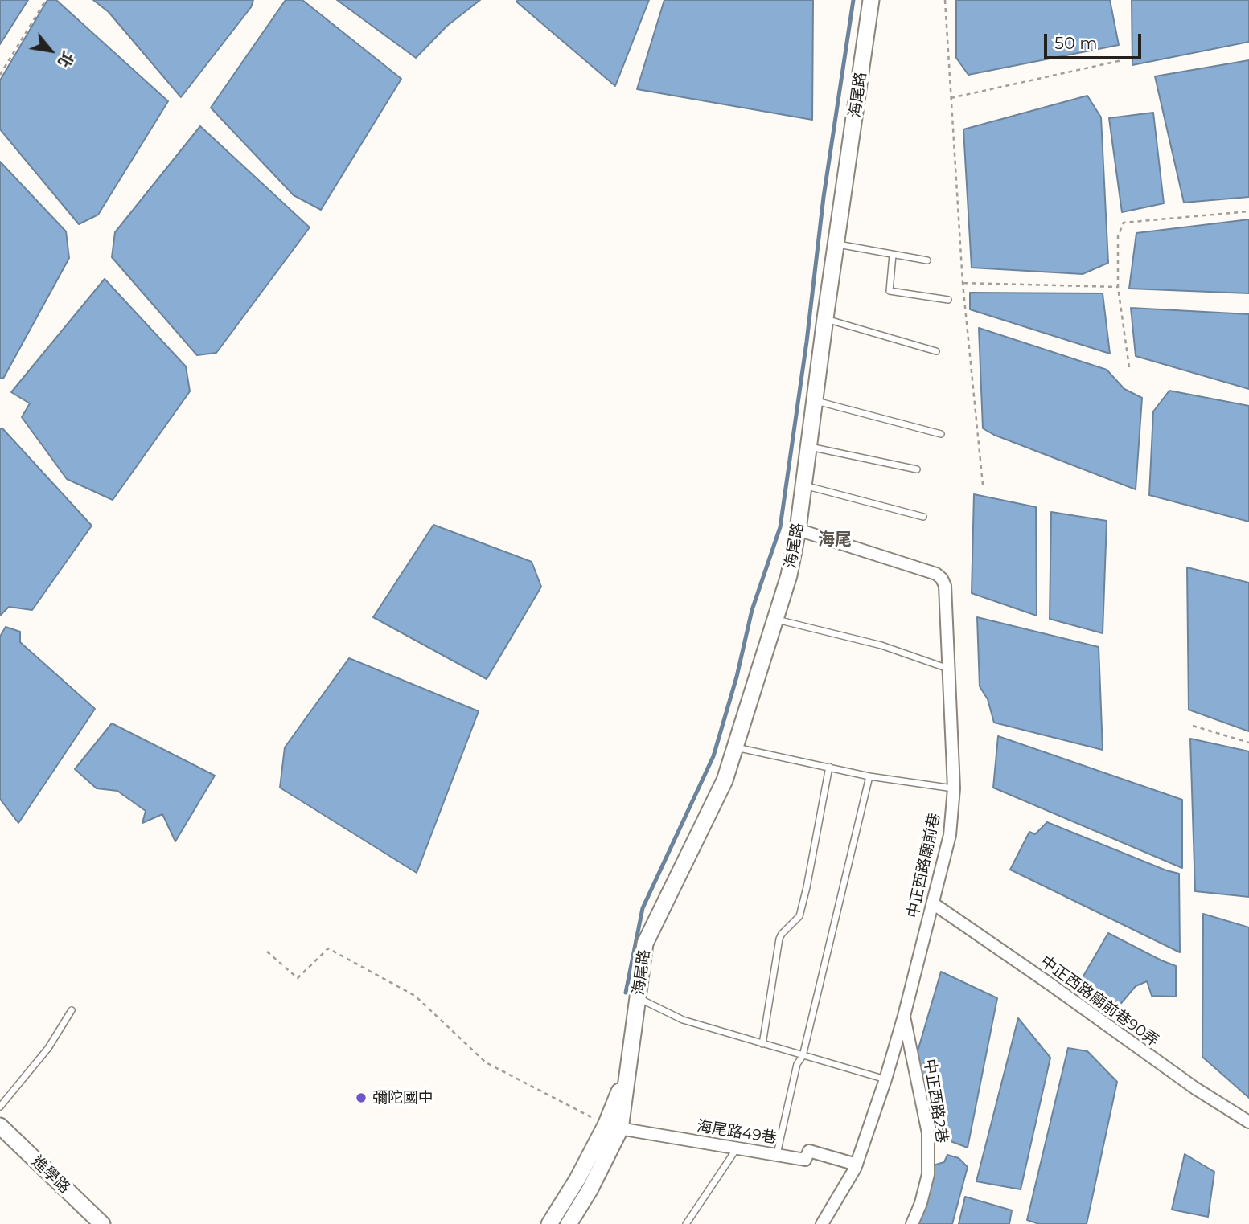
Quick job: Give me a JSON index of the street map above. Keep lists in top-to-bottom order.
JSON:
{
  "streets": {
    "street": [
      "海尾路",
      "中正西路廟前巷",
      "中正西路廟前巷90弄",
      "中正西路2巷",
      "海尾路49巷",
      "進學路"
    ]
  },
  "crossings": [
    ["海尾路", "中正西路廟前巷"],
    ["海尾路", "海尾路49巷"],
    ["中正西路廟前巷", "中正西路廟前巷90弄"],
    ["中正西路廟前巷", "中正西路2巷"],
    ["中正西路廟前巷", "海尾路49巷"]
  ],
  "districts": ["海尾"],
  "places": ["彌陀國中"],
  "scale_bar": "50 m",
  "north": "bottom right"
}
